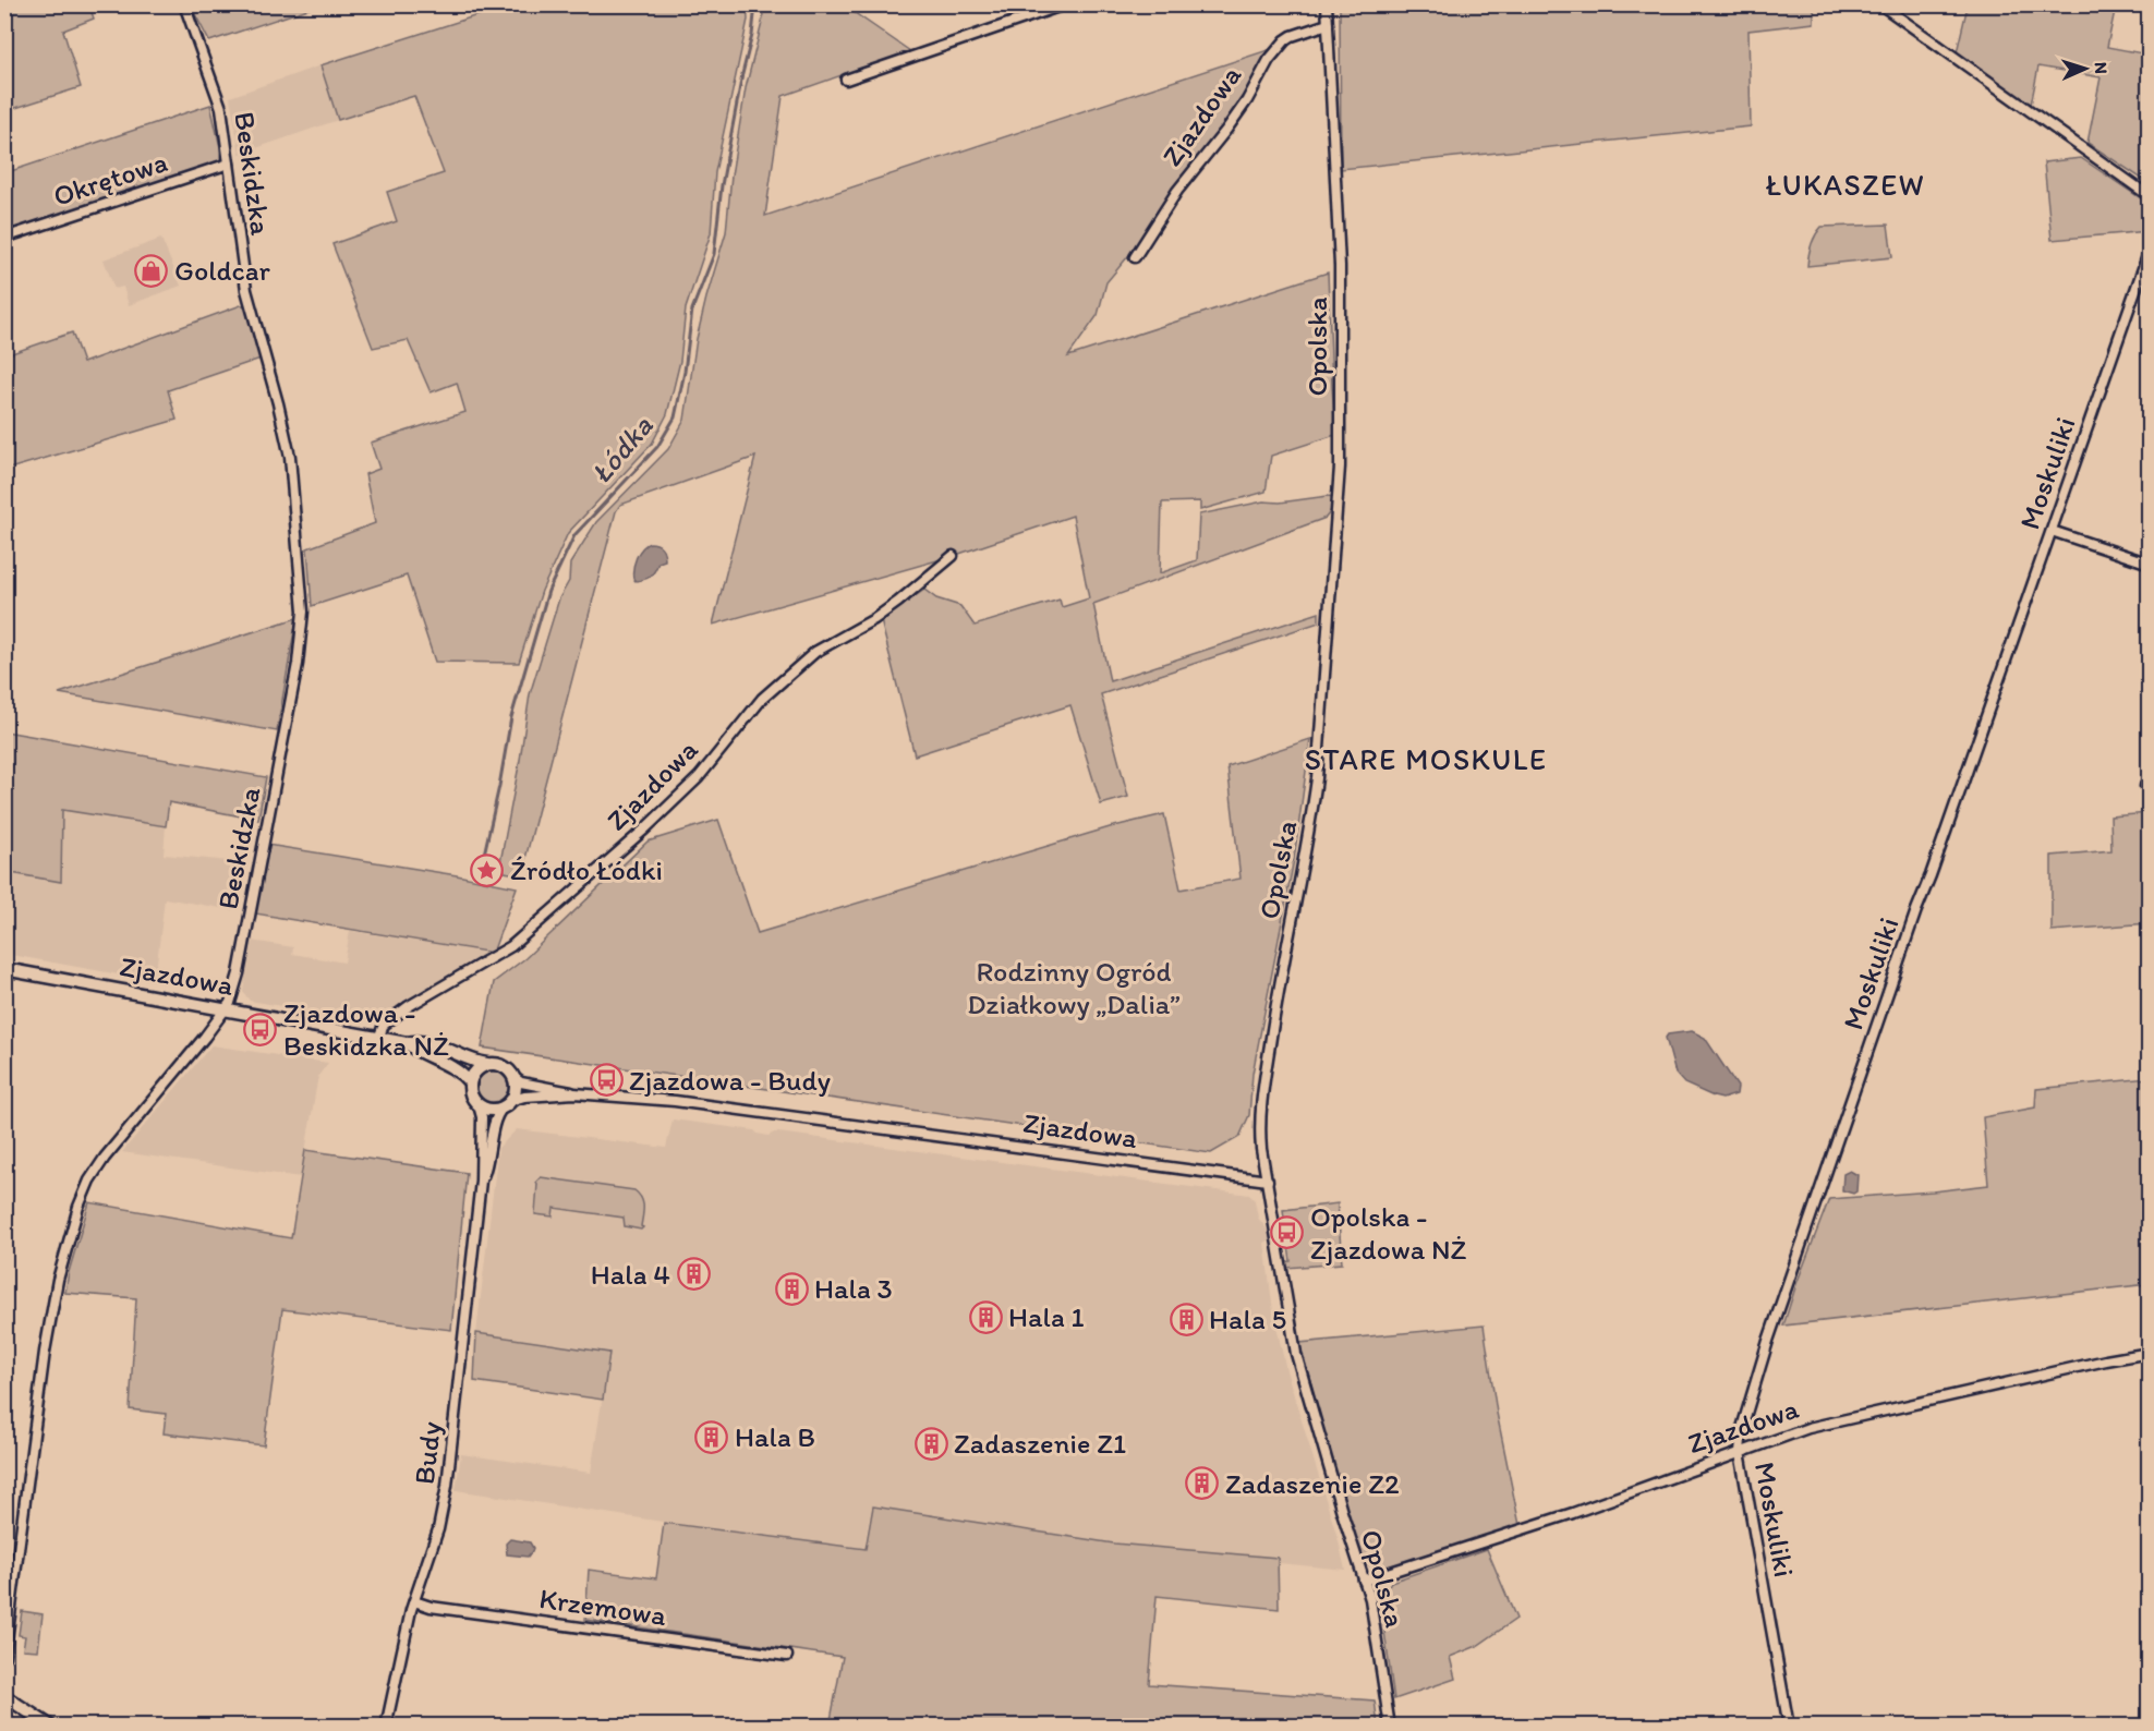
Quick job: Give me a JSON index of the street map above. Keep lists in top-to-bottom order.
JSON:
{
  "streets": {
    "street": [
      "Zjazdowa",
      "Beskidzka",
      "Okrętowa",
      "Opolska",
      "Moskuliki",
      "Budy",
      "Krzemowa"
    ]
  },
  "crossings": [
    ["Zjazdowa", "Beskidzka"],
    ["Zjazdowa", "Opolska"],
    ["Zjazdowa", "Moskuliki"],
    ["Zjazdowa", "Budy"],
    ["Beskidzka", "Okrętowa"],
    ["Budy", "Krzemowa"]
  ],
  "districts": ["ŁUKASZEW", "STARE MOSKULE"],
  "water": ["Łódka"],
  "parks": ["Rodzinny Ogród Działkowy „Dalia”"],
  "places": {
    "shop": ["Goldcar"],
    "place": ["Źródło Łódki"],
    "bus stop": ["Zjazdowa - Beskidzka NŻ", "Zjazdowa - Budy", "Opolska - Zjazdowa NŻ"],
    "building": [
      "Hala 4",
      "Hala 3",
      "Hala 1",
      "Hala 5",
      "Hala B",
      "Zadaszenie Z1",
      "Zadaszenie Z2"
    ]
  },
  "north": "right"
}
